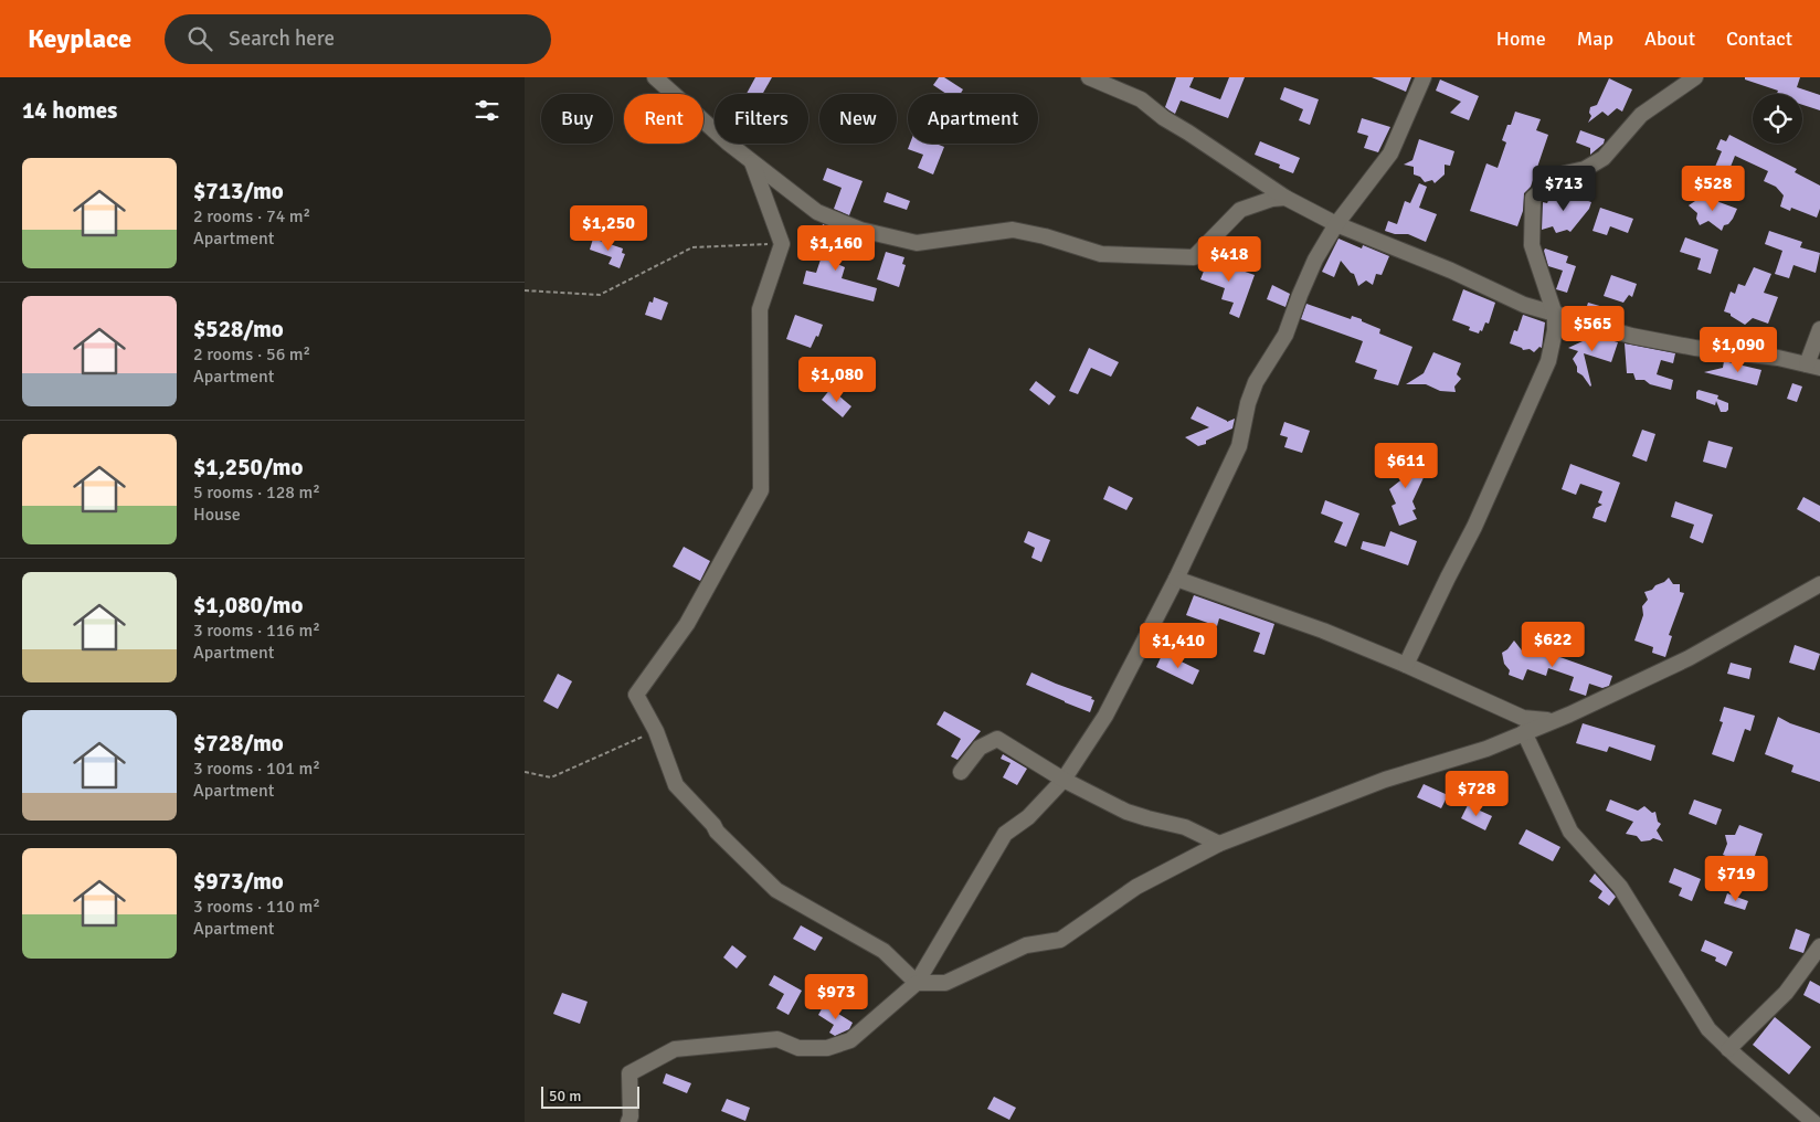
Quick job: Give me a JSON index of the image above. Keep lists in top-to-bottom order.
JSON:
{
  "scale_bar": "50 m",
  "page": {
    "header": "Keyplace",
    "search": "Search here",
    "nav": [
      "Home",
      "Map",
      "About",
      "Contact"
    ],
    "heading": "14 homes",
    "chip": [
      "Buy",
      "Rent",
      "Filters",
      "New",
      "Apartment"
    ],
    "list": [
      {
        "name": "$713/mo",
        "note": "2 rooms · 74 m² · Apartment"
      },
      {
        "name": "$528/mo",
        "note": "2 rooms · 56 m² · Apartment"
      },
      {
        "name": "$1,250/mo",
        "note": "5 rooms · 128 m² · House"
      },
      {
        "name": "$1,080/mo",
        "note": "3 rooms · 116 m² · Apartment"
      },
      {
        "name": "$728/mo",
        "note": "3 rooms · 101 m² · Apartment"
      },
      {
        "name": "$973/mo",
        "note": "3 rooms · 110 m² · Apartment"
      }
    ],
    "price": [
      "$713",
      "$528",
      "$1,250",
      "$1,160",
      "$418",
      "$565",
      "$1,090",
      "$1,080",
      "$611",
      "$622",
      "$1,410",
      "$728",
      "$719",
      "$973"
    ],
    "scale": "50 m"
  }
}
